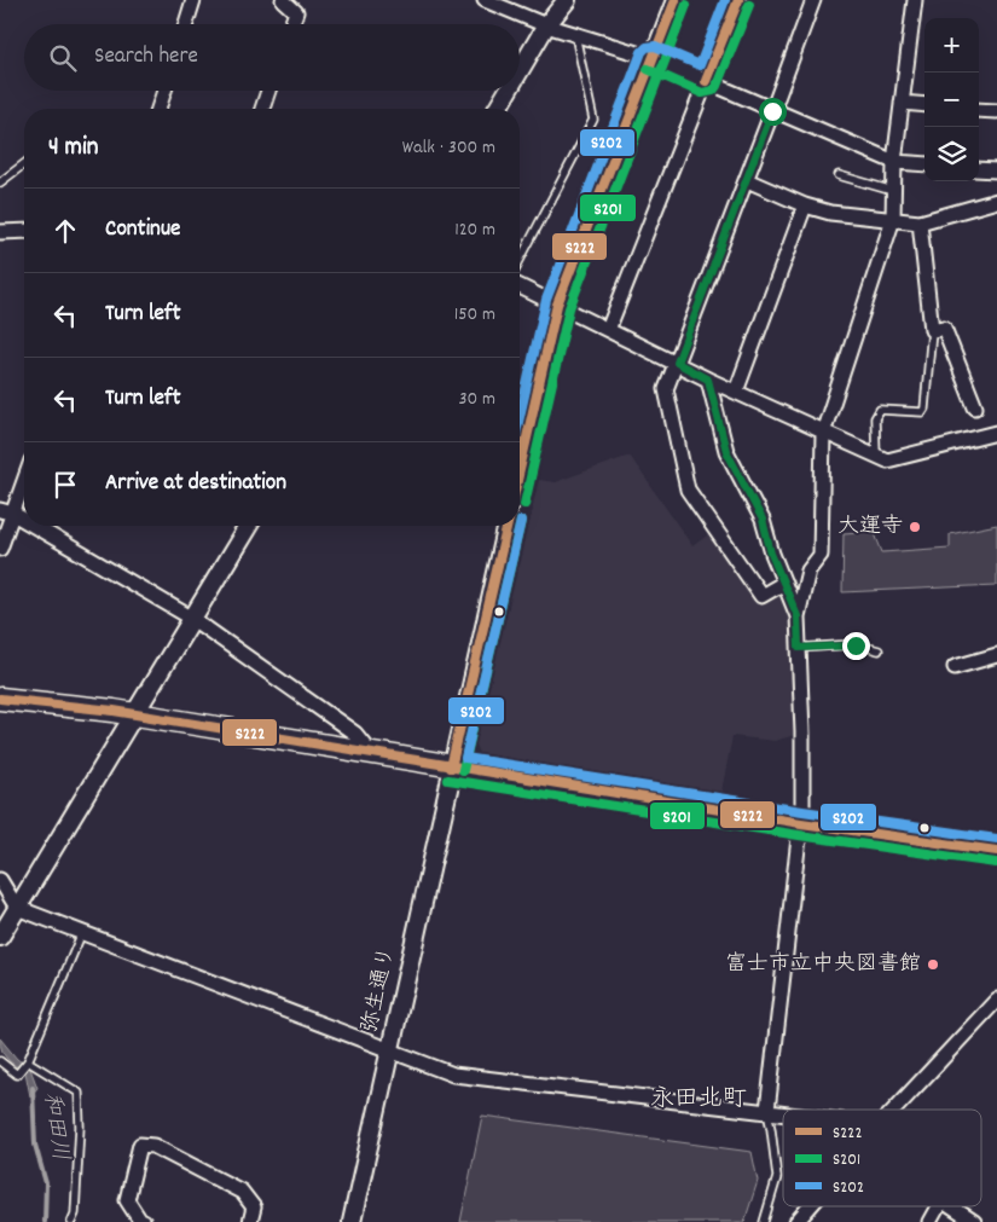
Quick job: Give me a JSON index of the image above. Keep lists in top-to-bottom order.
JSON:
{
  "streets": {
    "street": ["弥生通り"]
  },
  "districts": ["永田北町"],
  "water": ["和田川"],
  "places": ["大運寺", "富士市立中央図書館"],
  "lines": ["transit line S222", "transit line S202", "transit line S201"],
  "legend": ["S222", "S201", "S202"],
  "page": {
    "map_buttons": ["+", "−"],
    "search": "Search here",
    "heading": ["4 min", "Walk · 300 m"],
    "list": [
      ["Continue", "120 m"],
      ["Turn left", "150 m"],
      ["Turn left", "30 m"],
      "Arrive at destination"
    ]
  }
}
